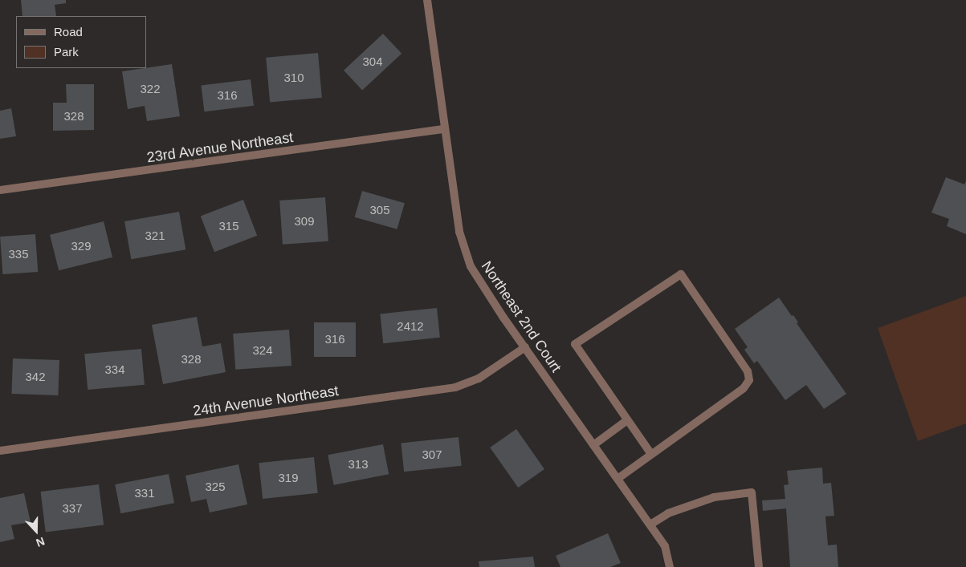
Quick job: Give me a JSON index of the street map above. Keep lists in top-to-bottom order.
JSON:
{
  "streets": {
    "street": ["23rd Avenue Northeast", "Northeast 2nd Court", "24th Avenue Northeast"]
  },
  "crossings": [
    ["23rd Avenue Northeast", "Northeast 2nd Court"],
    ["Northeast 2nd Court", "24th Avenue Northeast"]
  ],
  "house_numbers": [
    "304",
    "310",
    "322",
    "316",
    "328",
    "305",
    "309",
    "315",
    "321",
    "329",
    "335",
    "2412",
    "316",
    "324",
    "328",
    "334",
    "342",
    "307",
    "313",
    "319",
    "325",
    "331",
    "337"
  ],
  "legend": ["Road", "Park"],
  "north": "bottom"
}
